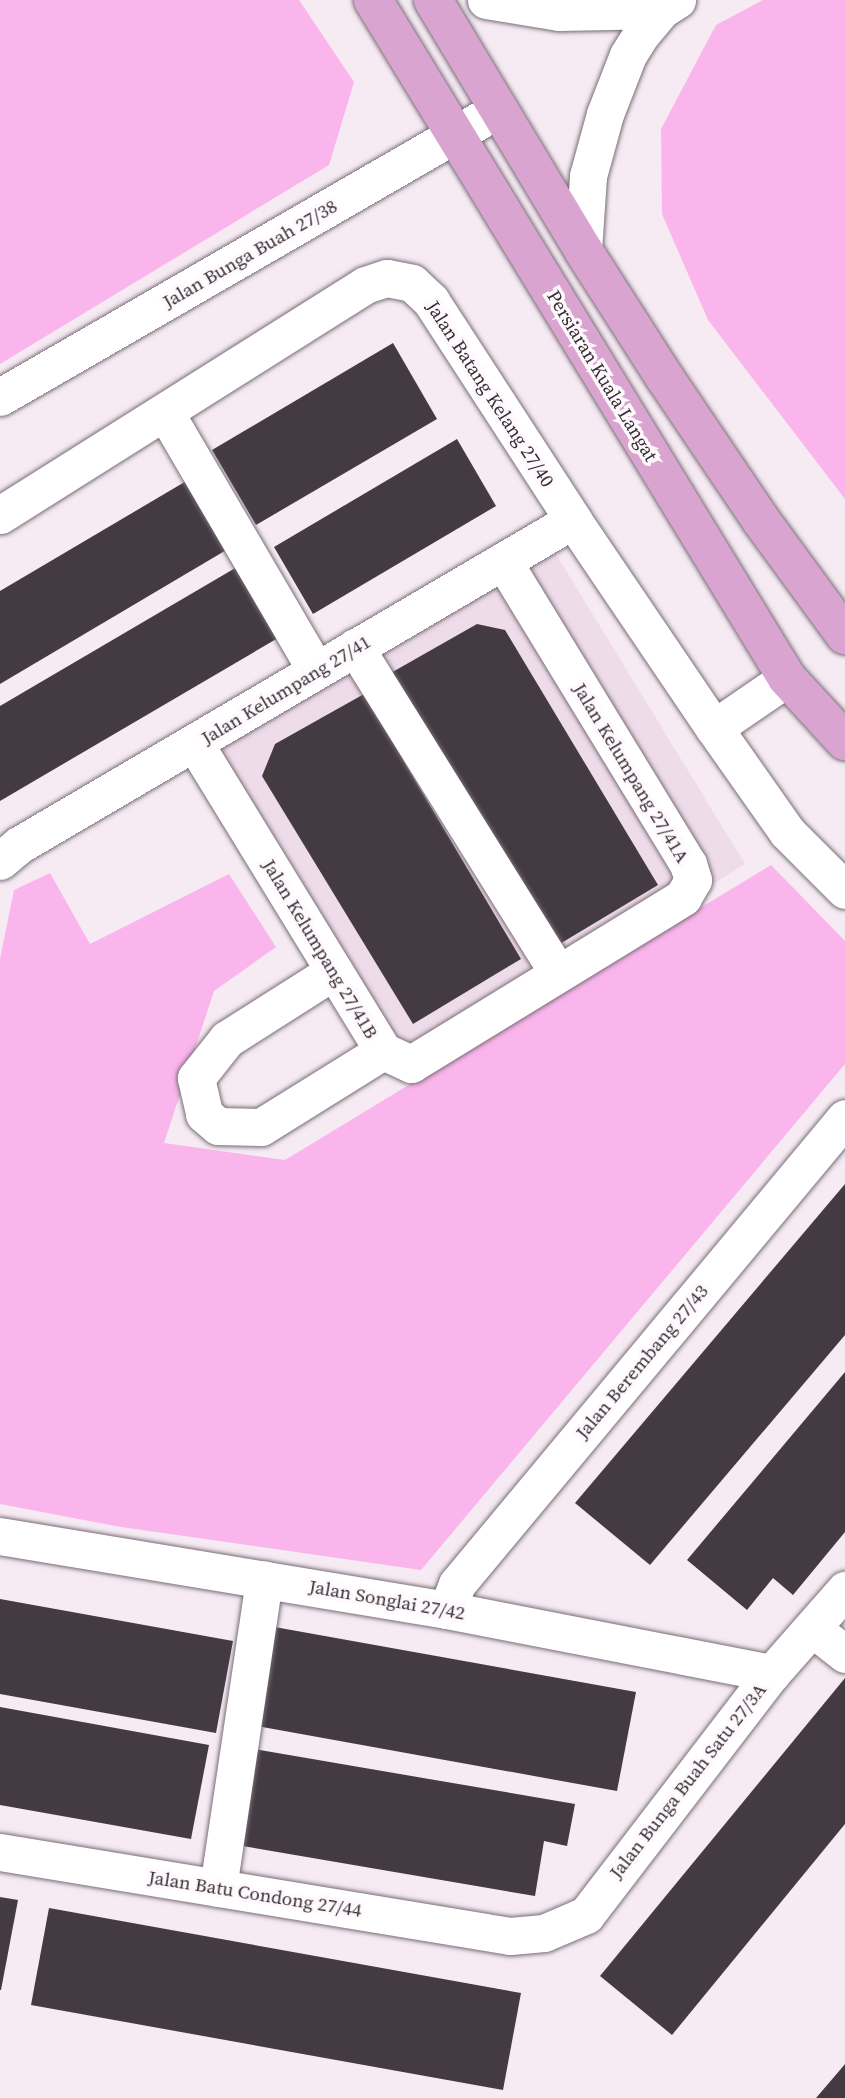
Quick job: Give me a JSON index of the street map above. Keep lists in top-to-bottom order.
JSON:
{
  "streets": {
    "main road": ["Persiaran Kuala Langat"],
    "street": [
      "Jalan Bunga Buah 27/38",
      "Jalan Batang Kelang 27/40",
      "Jalan Kelumpang 27/41",
      "Jalan Kelumpang 27/41A",
      "Jalan Kelumpang 27/41B",
      "Jalan Berembang 27/43",
      "Jalan Songlai 27/42",
      "Jalan Bunga Buah Satu 27/3A",
      "Jalan Batu Condong 27/44"
    ]
  },
  "crossings": [
    ["Jalan Bunga Buah 27/38", "Persiaran Kuala Langat"],
    ["Jalan Batang Kelang 27/40", "Jalan Kelumpang 27/41"],
    ["Jalan Kelumpang 27/41", "Jalan Kelumpang 27/41A"],
    ["Jalan Kelumpang 27/41", "Jalan Kelumpang 27/41B"],
    ["Jalan Kelumpang 27/41A", "Jalan Kelumpang 27/41B"],
    ["Jalan Berembang 27/43", "Jalan Songlai 27/42"],
    ["Jalan Songlai 27/42", "Jalan Bunga Buah Satu 27/3A"],
    ["Jalan Bunga Buah Satu 27/3A", "Jalan Batu Condong 27/44"]
  ]
}
